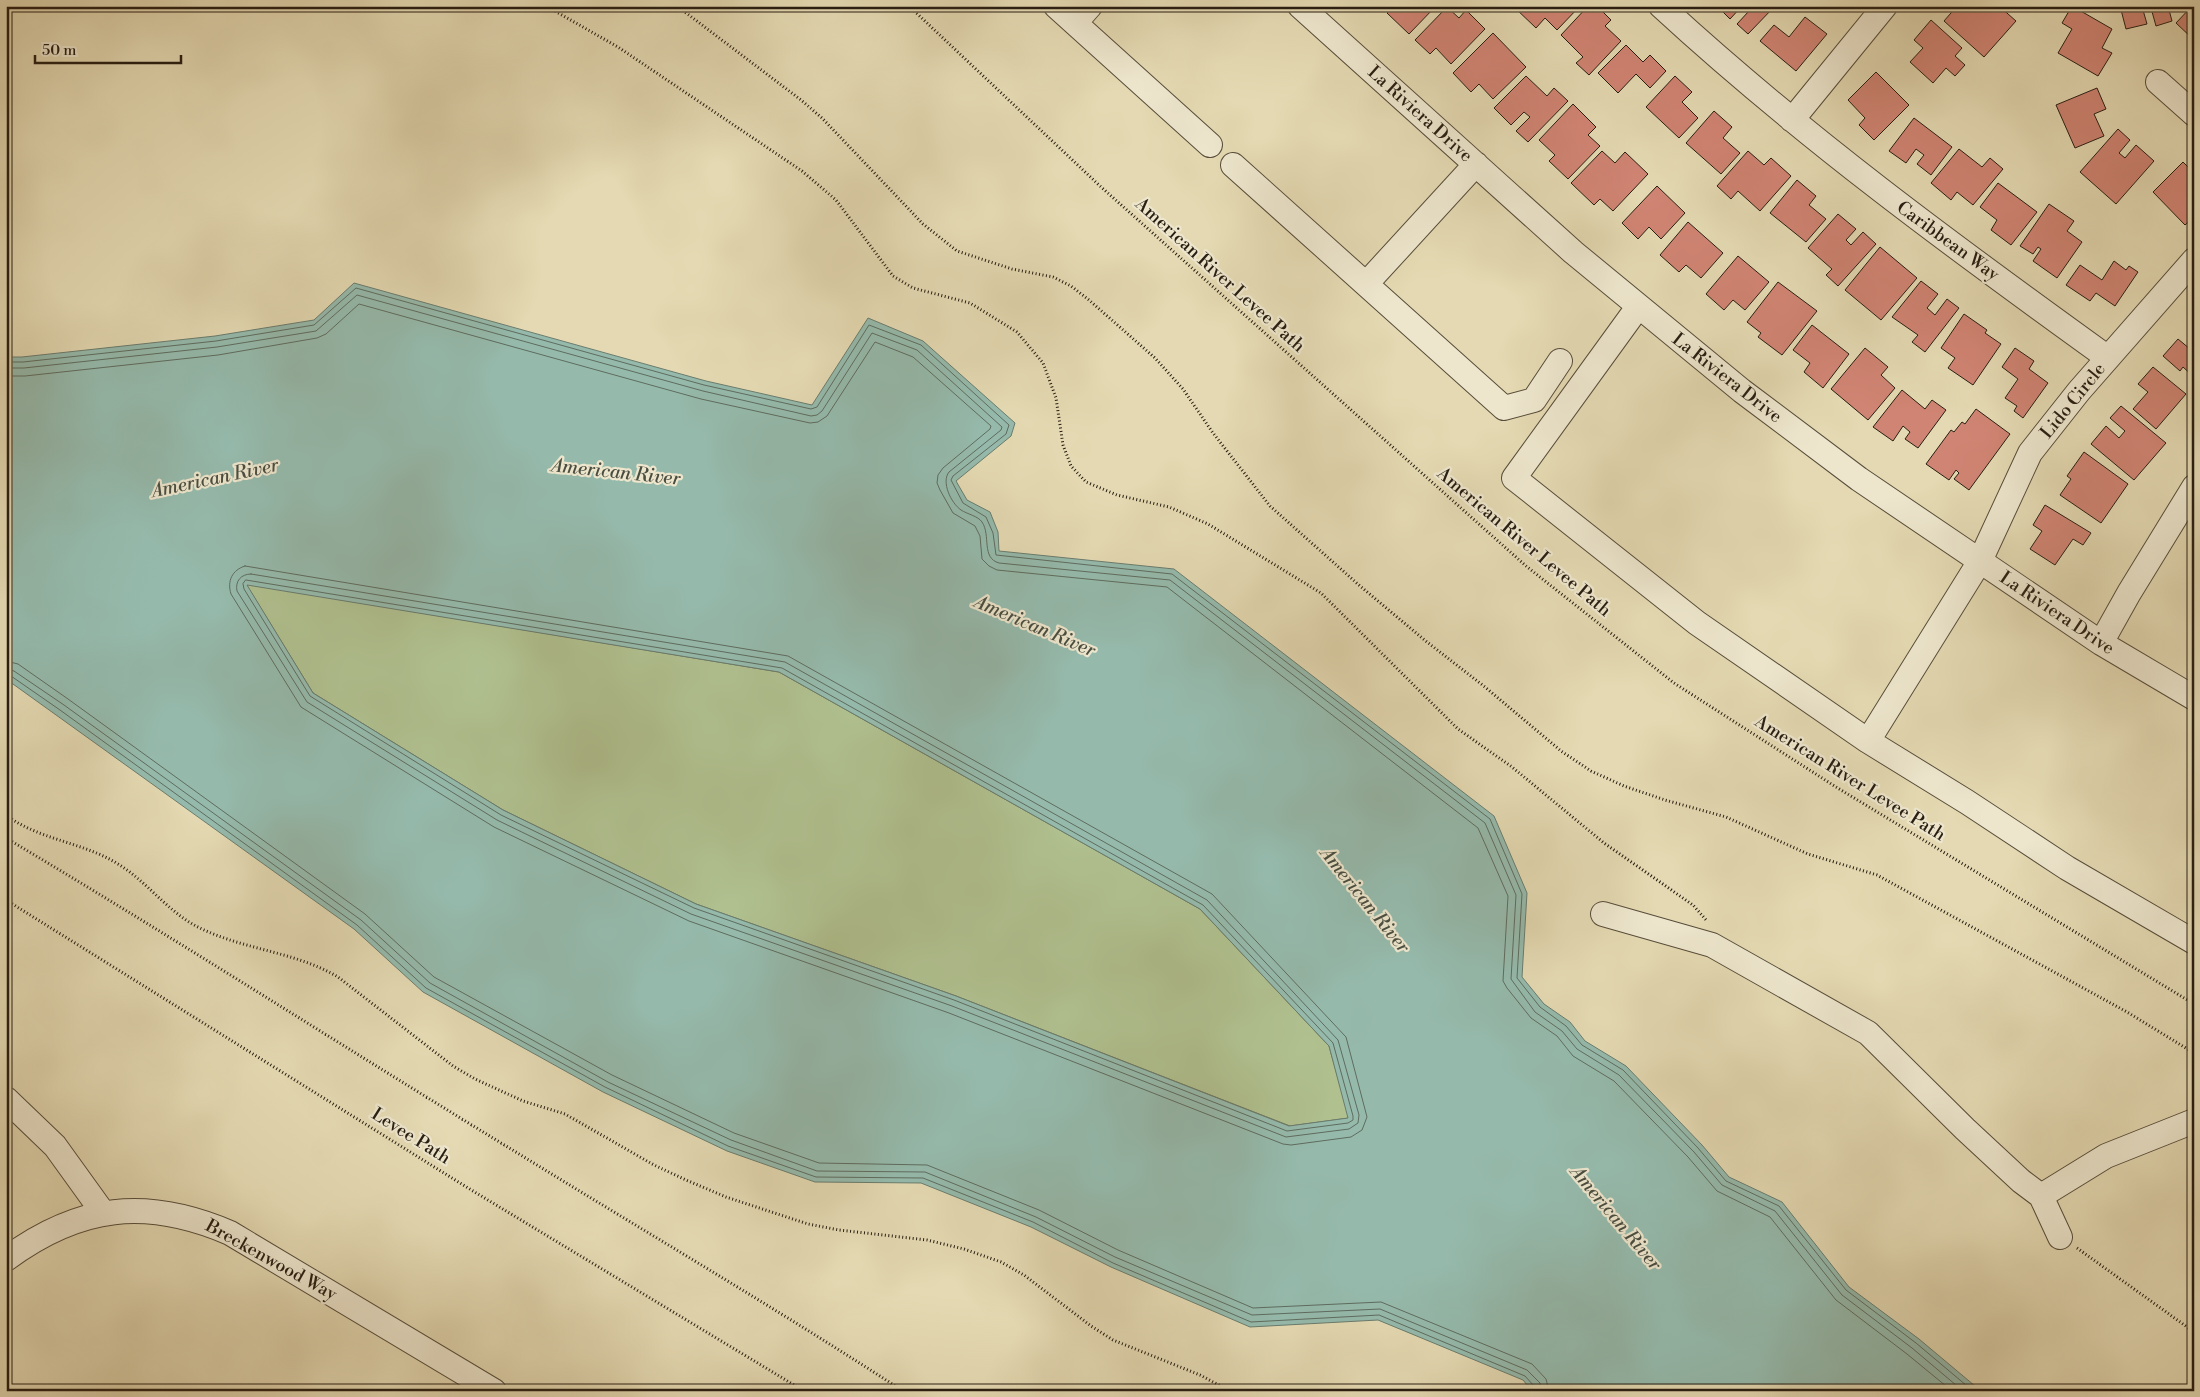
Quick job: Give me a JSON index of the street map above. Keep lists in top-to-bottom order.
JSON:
{
  "streets": {
    "street": [
      "La Riviera Drive",
      "Caribbean Way",
      "Lido Circle",
      "Breckenwood Way"
    ],
    "path": ["American River Levee Path", "Levee Path"]
  },
  "crossings": [
    ["La Riviera Drive", "Lido Circle"],
    ["Caribbean Way", "Lido Circle"]
  ],
  "water": ["American River"],
  "scale_bar": "50 m"
}
